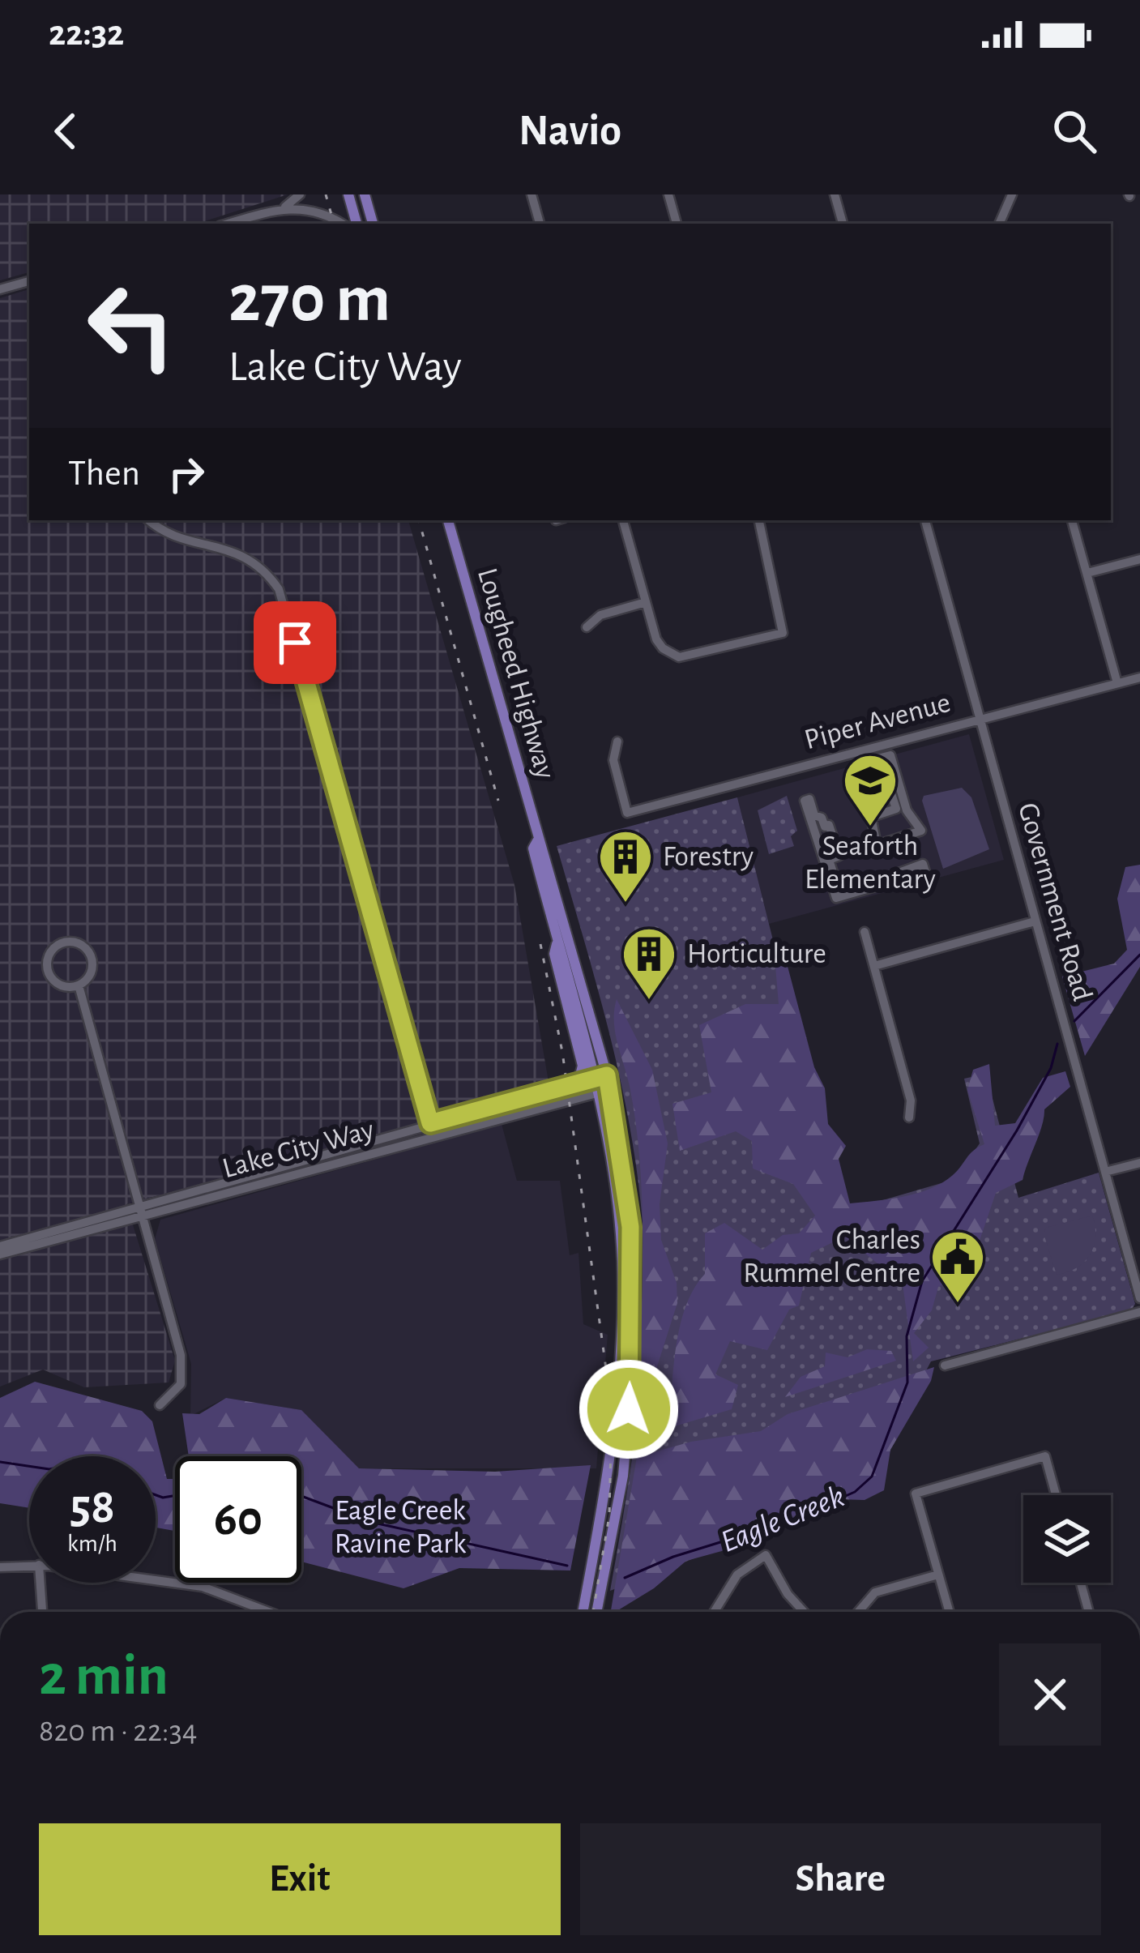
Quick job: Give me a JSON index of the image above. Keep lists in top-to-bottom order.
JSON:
{
  "streets": {
    "main road": ["Lougheed Highway"],
    "street": ["Piper Avenue", "Government Road", "Lake City Way"]
  },
  "crossings": [
    ["Lougheed Highway", "Lake City Way"],
    ["Piper Avenue", "Government Road"]
  ],
  "water": ["Eagle Creek"],
  "parks": ["Eagle Creek Ravine Park"],
  "places": {
    "school or university": ["Seaforth Elementary"],
    "building": ["Forestry", "Horticulture"],
    "public building": ["Charles Rummel Centre"]
  },
  "page": {
    "status": "22:32",
    "header": "Navio",
    "turn": ["270 m", "Lake City Way"],
    "then": "Then",
    "speed": "58 km/h",
    "limit": "60",
    "heading": ["2 min", "820 m · 22:34"],
    "buttons": ["Exit", "Share"]
  }
}
